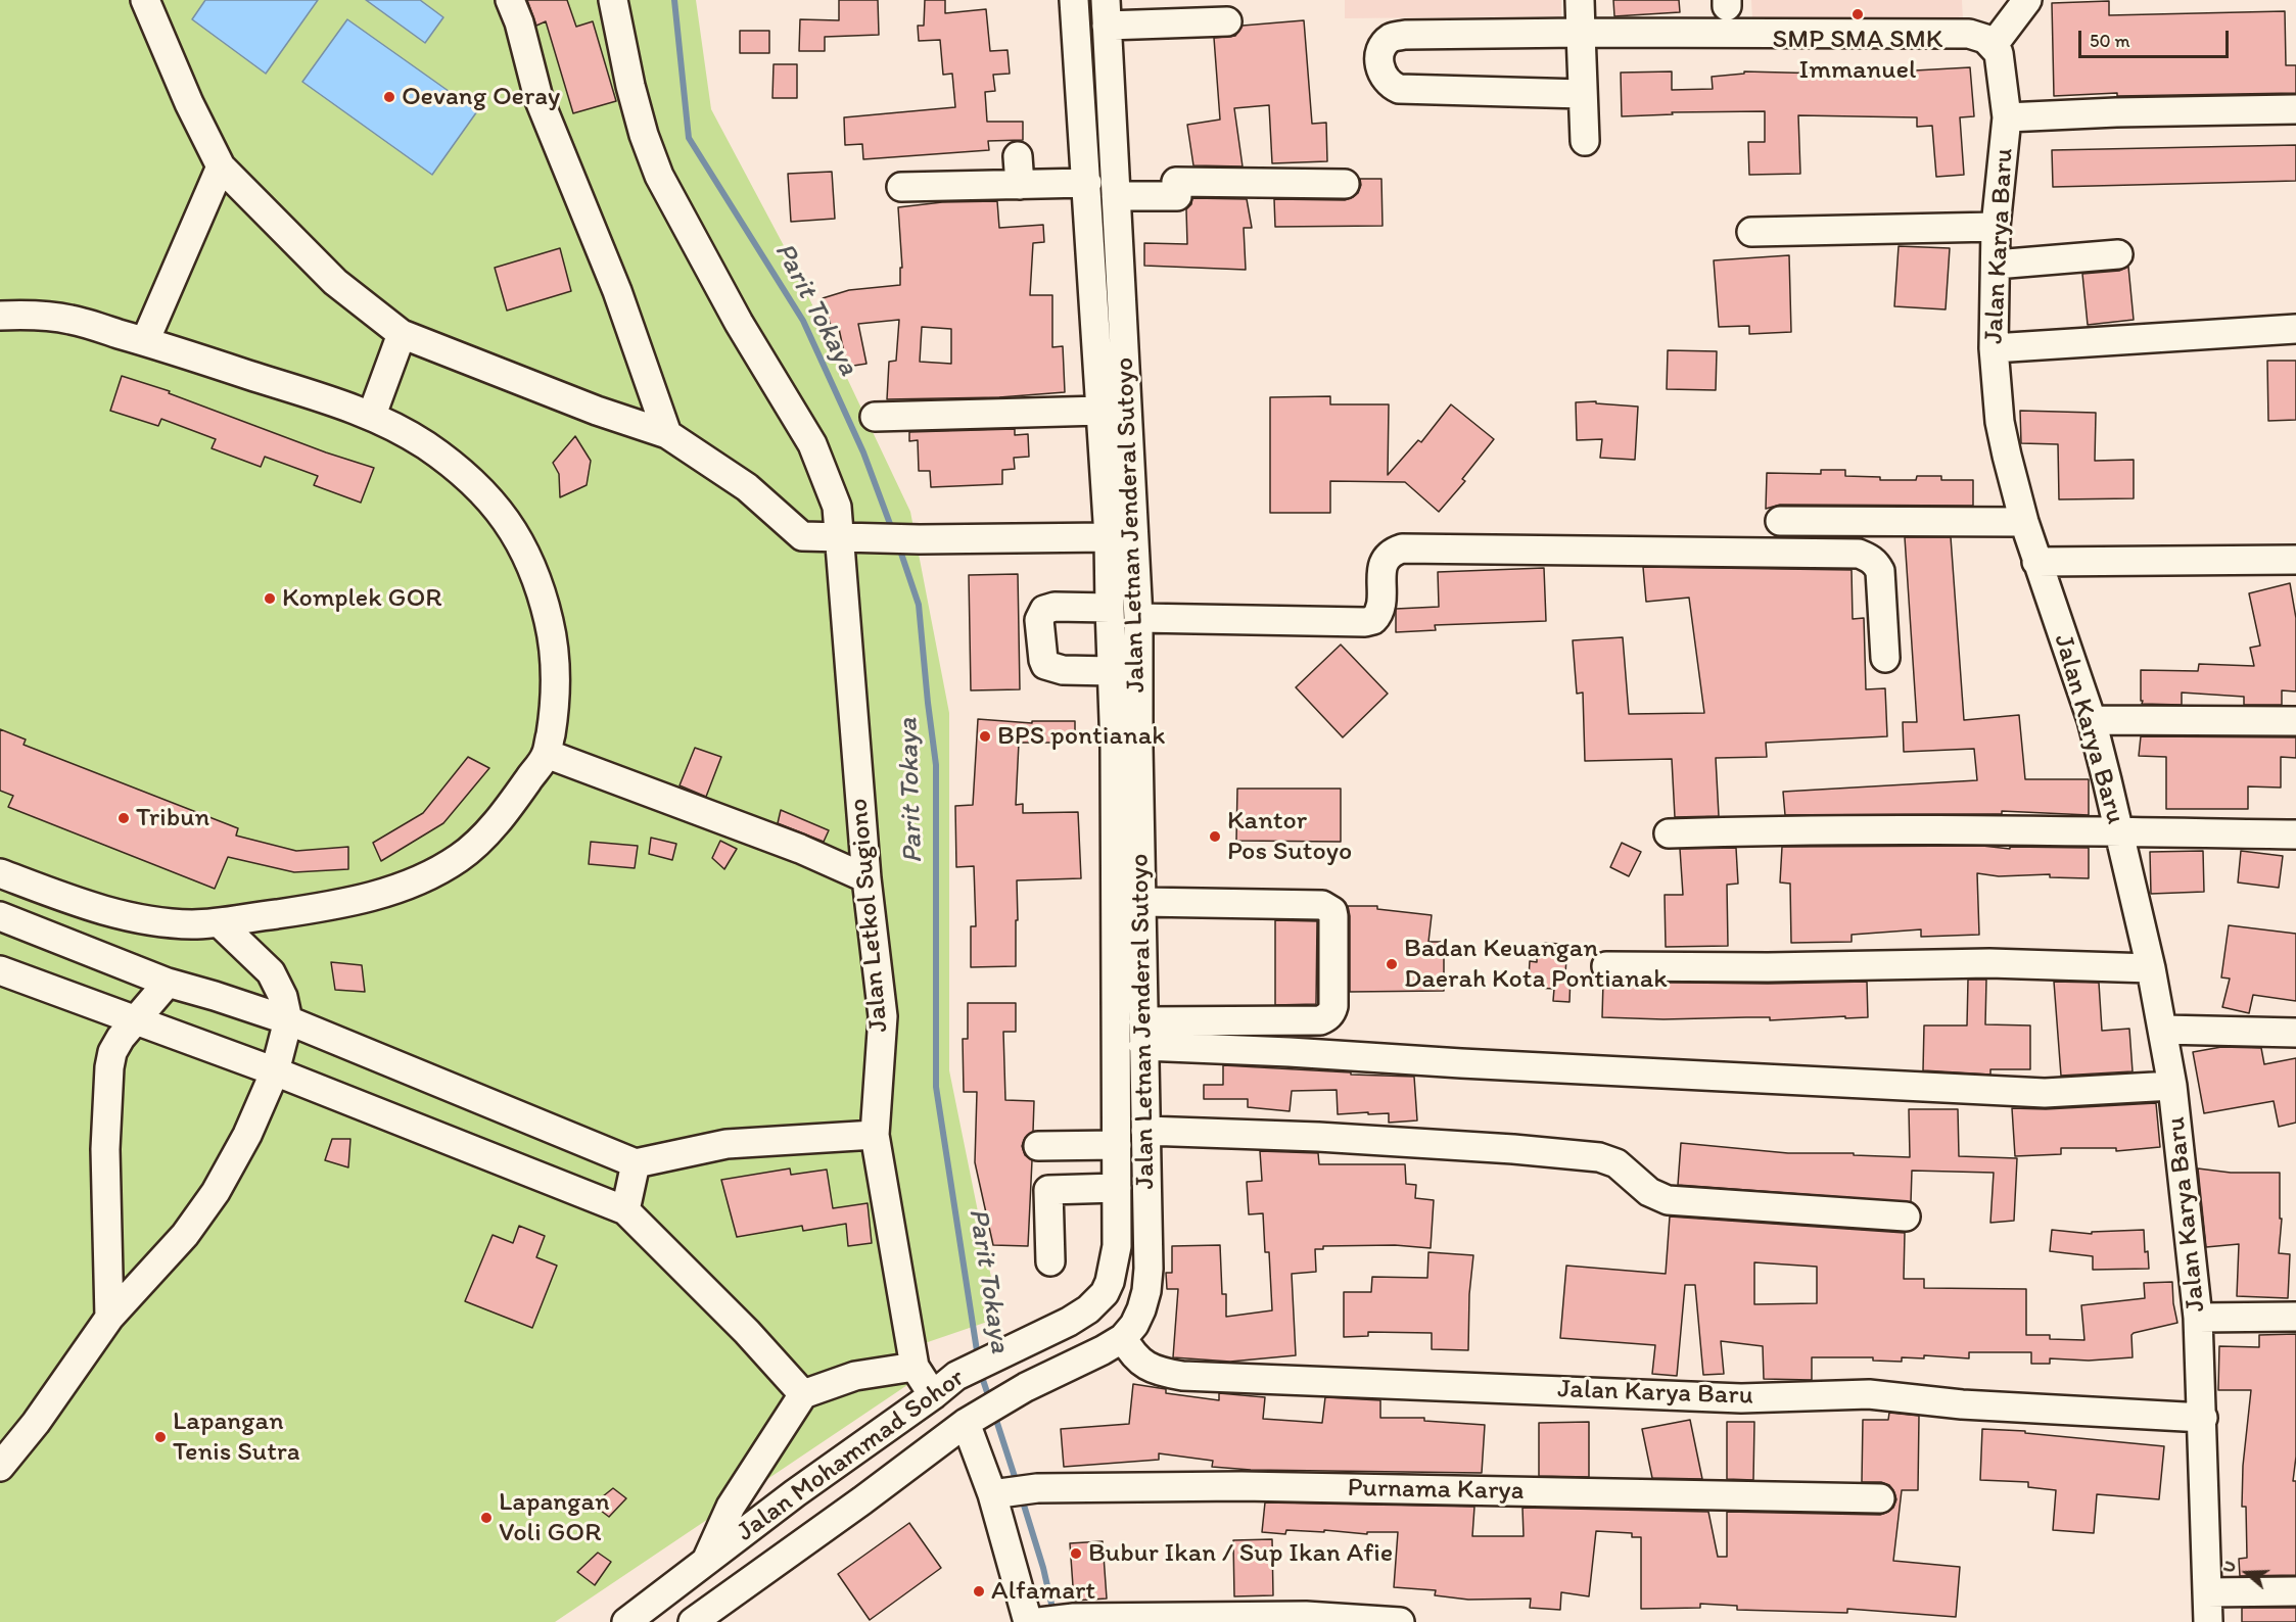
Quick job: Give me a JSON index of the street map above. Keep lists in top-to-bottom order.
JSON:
{
  "streets": {
    "street": [
      "Jalan Karya Baru",
      "Jalan Letnan Jenderal Sutoyo",
      "Jalan Letkol Sugiono",
      "Jalan Mohammad Sohor",
      "Purnama Karya"
    ]
  },
  "crossings": [
    ["Jalan Karya Baru", "Jalan Letnan Jenderal Sutoyo"],
    ["Jalan Karya Baru", "Jalan Mohammad Sohor"],
    ["Jalan Letnan Jenderal Sutoyo", "Jalan Mohammad Sohor"],
    ["Jalan Letkol Sugiono", "Jalan Mohammad Sohor"]
  ],
  "water": ["Parit Tokaya"],
  "places": [
    "SMP SMA SMK Immanuel",
    "Oevang Oeray",
    "Komplek GOR",
    "BPS pontianak",
    "Tribun",
    "Kantor Pos Sutoyo",
    "Badan Keuangan Daerah Kota Pontianak",
    "Lapangan Tenis Sutra",
    "Lapangan Voli GOR",
    "Bubur Ikan / Sup Ikan Afie",
    "Alfamart"
  ],
  "scale_bar": "50 m",
  "north": "left"
}
